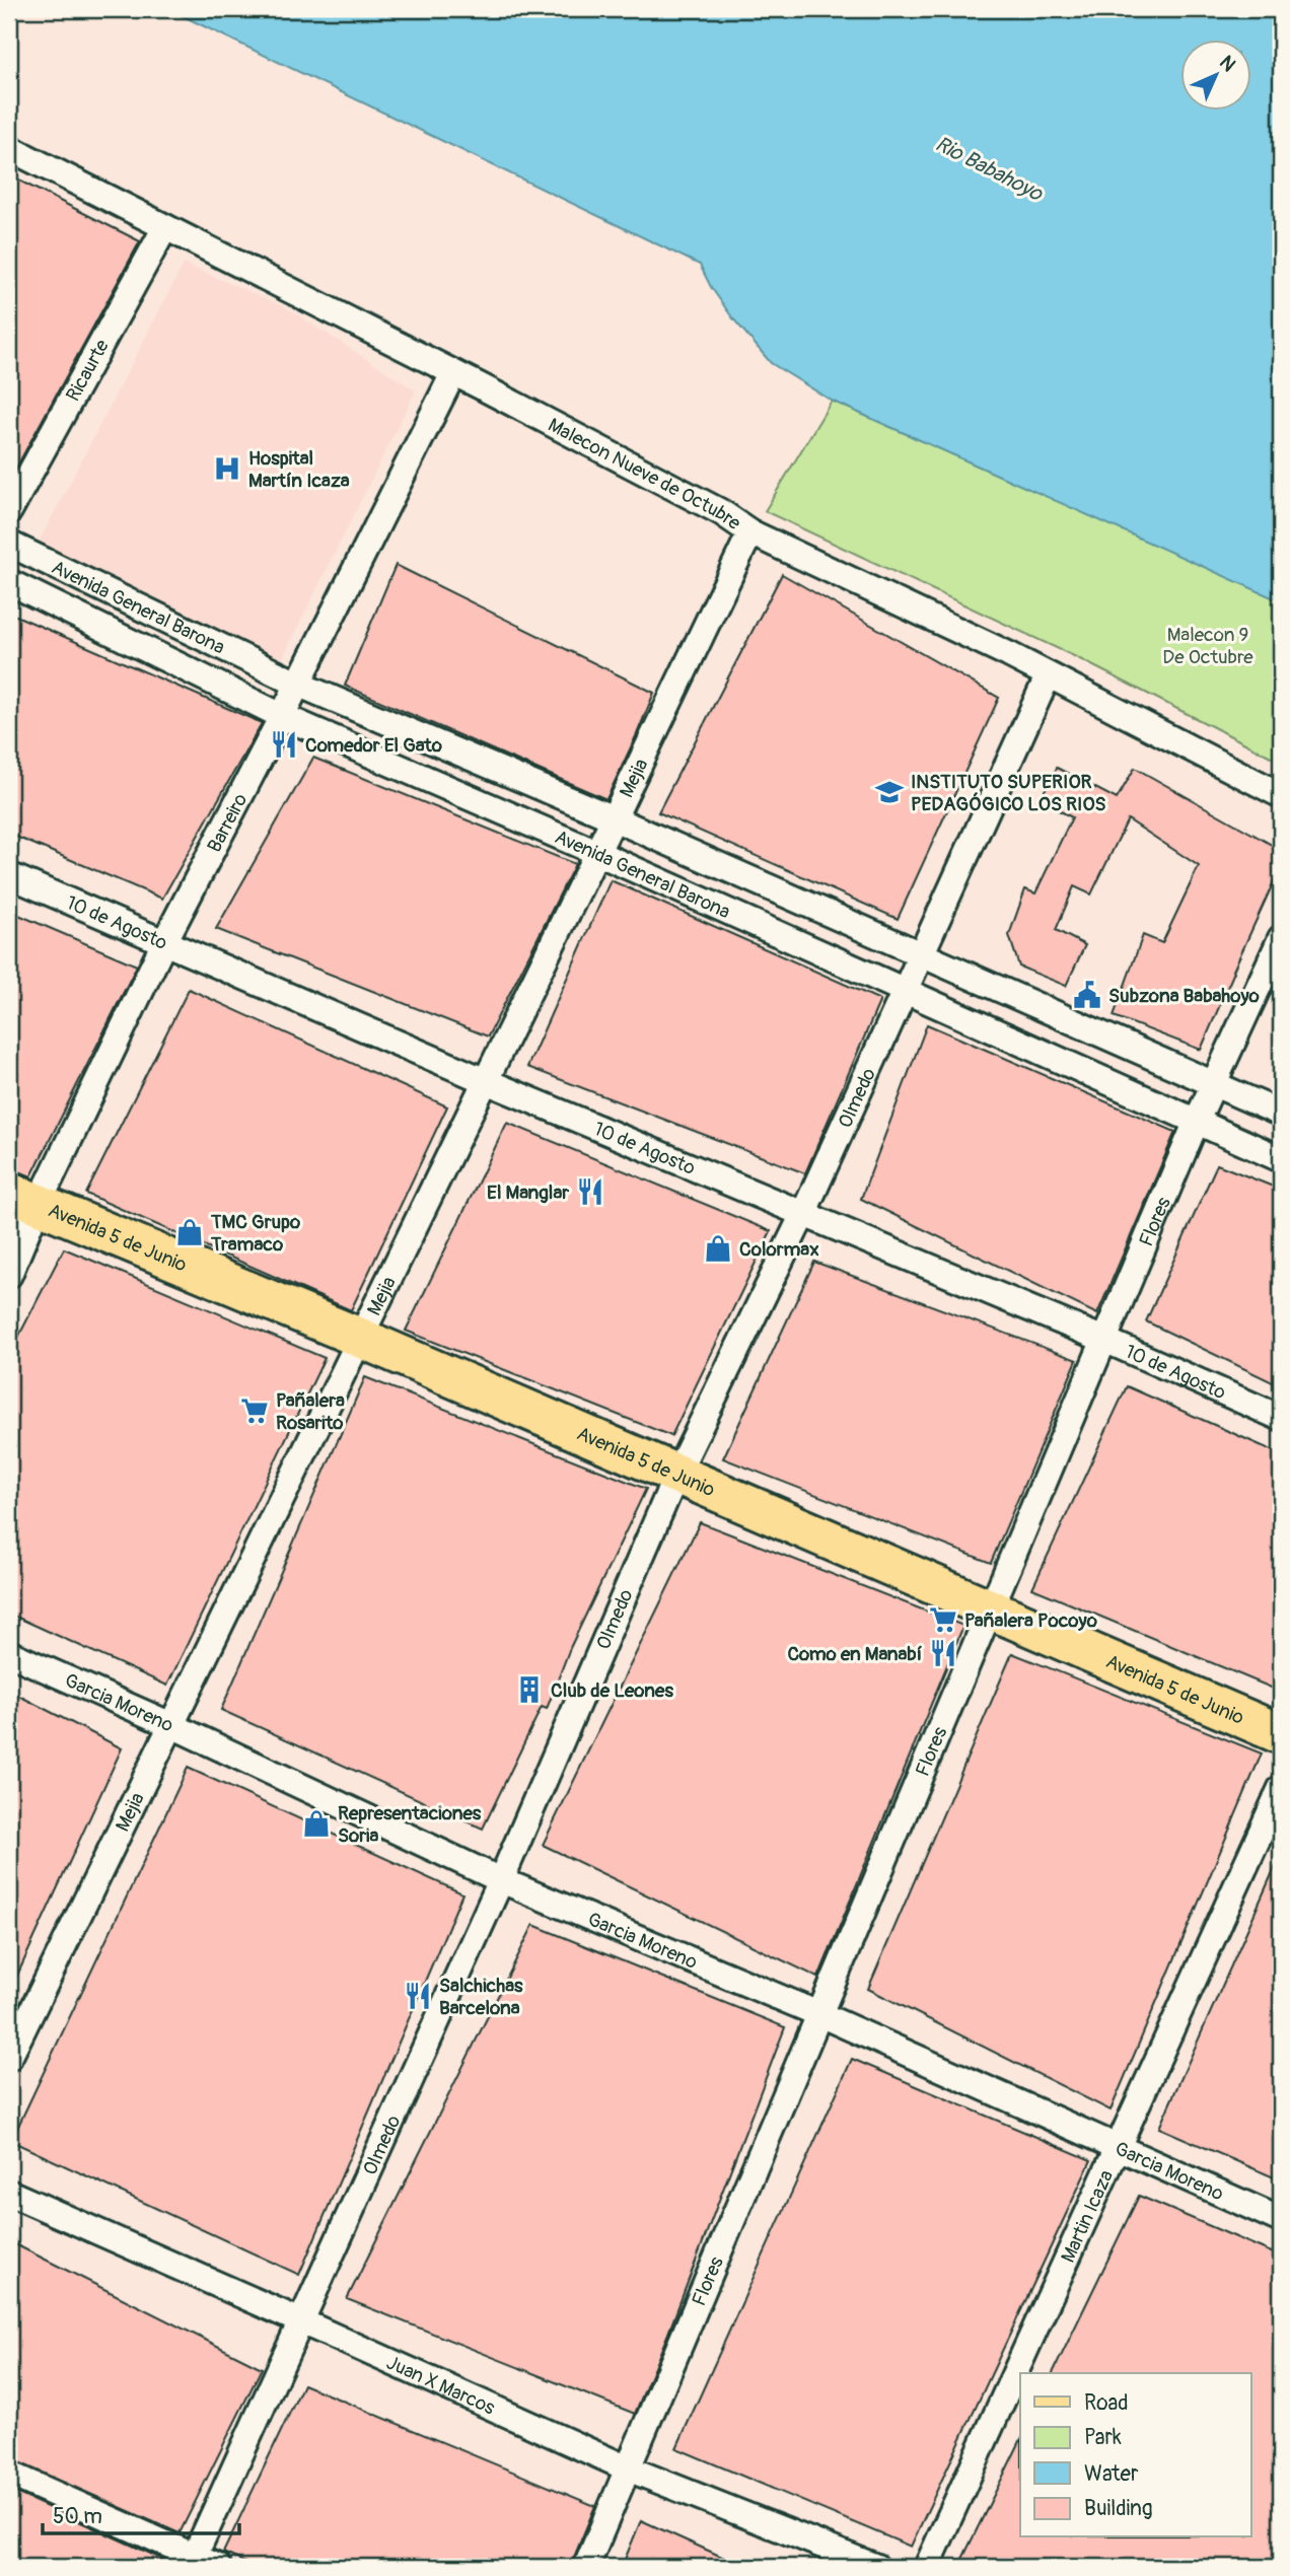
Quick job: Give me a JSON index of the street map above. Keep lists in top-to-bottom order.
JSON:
{
  "streets": {
    "main road": ["Avenida 5 de Junio"],
    "street": [
      "Ricaurte",
      "Malecon Nueve de Octubre",
      "Avenida General Barona",
      "Mejia",
      "Barreiro",
      "10 de Agosto",
      "Olmedo",
      "Flores",
      "Garcia Moreno",
      "Martin Icaza",
      "Juan X Marcos"
    ]
  },
  "crossings": [
    ["Ricaurte", "Malecon Nueve de Octubre"],
    ["Malecon Nueve de Octubre", "Mejia"],
    ["Malecon Nueve de Octubre", "Barreiro"],
    ["Malecon Nueve de Octubre", "Olmedo"],
    ["Avenida General Barona", "Mejia"],
    ["Avenida General Barona", "Barreiro"],
    ["Avenida General Barona", "Olmedo"],
    ["Avenida General Barona", "Flores"],
    ["Mejia", "10 de Agosto"],
    ["Mejia", "Avenida 5 de Junio"],
    ["Mejia", "Garcia Moreno"],
    ["Barreiro", "10 de Agosto"],
    ["Barreiro", "Avenida 5 de Junio"],
    ["10 de Agosto", "Olmedo"],
    ["10 de Agosto", "Flores"],
    ["Olmedo", "Avenida 5 de Junio"],
    ["Olmedo", "Garcia Moreno"],
    ["Olmedo", "Juan X Marcos"],
    ["Flores", "Avenida 5 de Junio"],
    ["Flores", "Garcia Moreno"],
    ["Flores", "Juan X Marcos"],
    ["Garcia Moreno", "Martin Icaza"]
  ],
  "water": ["Rio Babahoyo"],
  "parks": ["Malecon 9 De Octubre"],
  "places": {
    "hospital": ["Hospital Martín Icaza"],
    "restaurant": [
      "Comedor El Gato",
      "El Manglar",
      "Como en Manabí",
      "Salchichas Barcelona"
    ],
    "school or university": ["INSTITUTO SUPERIOR PEDAGÓGICO LOS RIOS"],
    "public building": ["Subzona Babahoyo"],
    "shop": ["TMC Grupo Tramaco", "Colormax", "Representaciones Soria"],
    "supermarket": ["Pañalera Rosarito", "Pañalera Pocoyo"],
    "building": ["Club de Leones"]
  },
  "legend": [
    "Road",
    "Park",
    "Water",
    "Building"
  ],
  "scale_bar": "50 m",
  "north": "top right"
}
